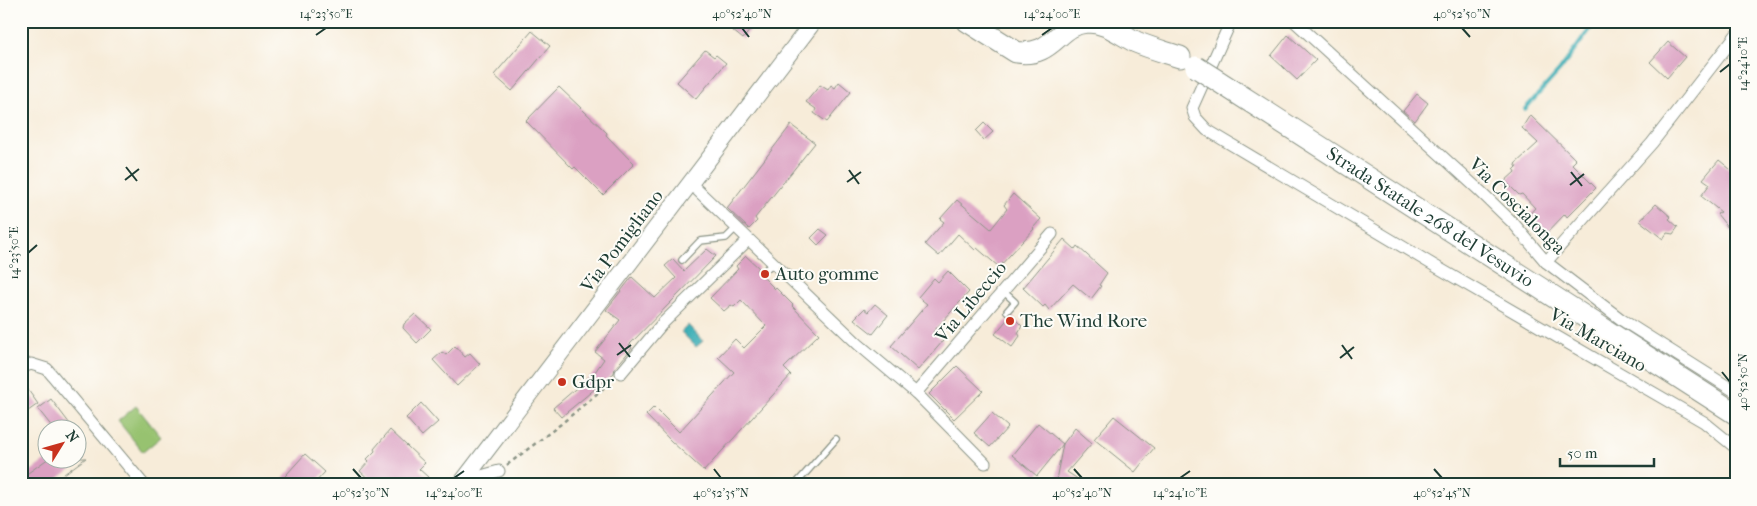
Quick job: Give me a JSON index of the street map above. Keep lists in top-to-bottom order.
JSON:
{
  "streets": {
    "highway": ["Strada Statale 268 del Vesuvio"],
    "main road": ["Via Pomigliano"],
    "street": ["Via Coscialonga", "Via Libeccio", "Via Marciano"]
  },
  "places": ["Auto gomme", "The Wind Rore", "Gdpr"],
  "scale_bar": "50 m",
  "north": "top right",
  "coordinates": [
    "14°23'50\"E",
    "40°52'40\"N",
    "14°24'00\"E",
    "40°52'50\"N",
    "14°24'10\"E",
    "40°52'30\"N",
    "40°52'35\"N",
    "40°52'45\"N"
  ]
}
